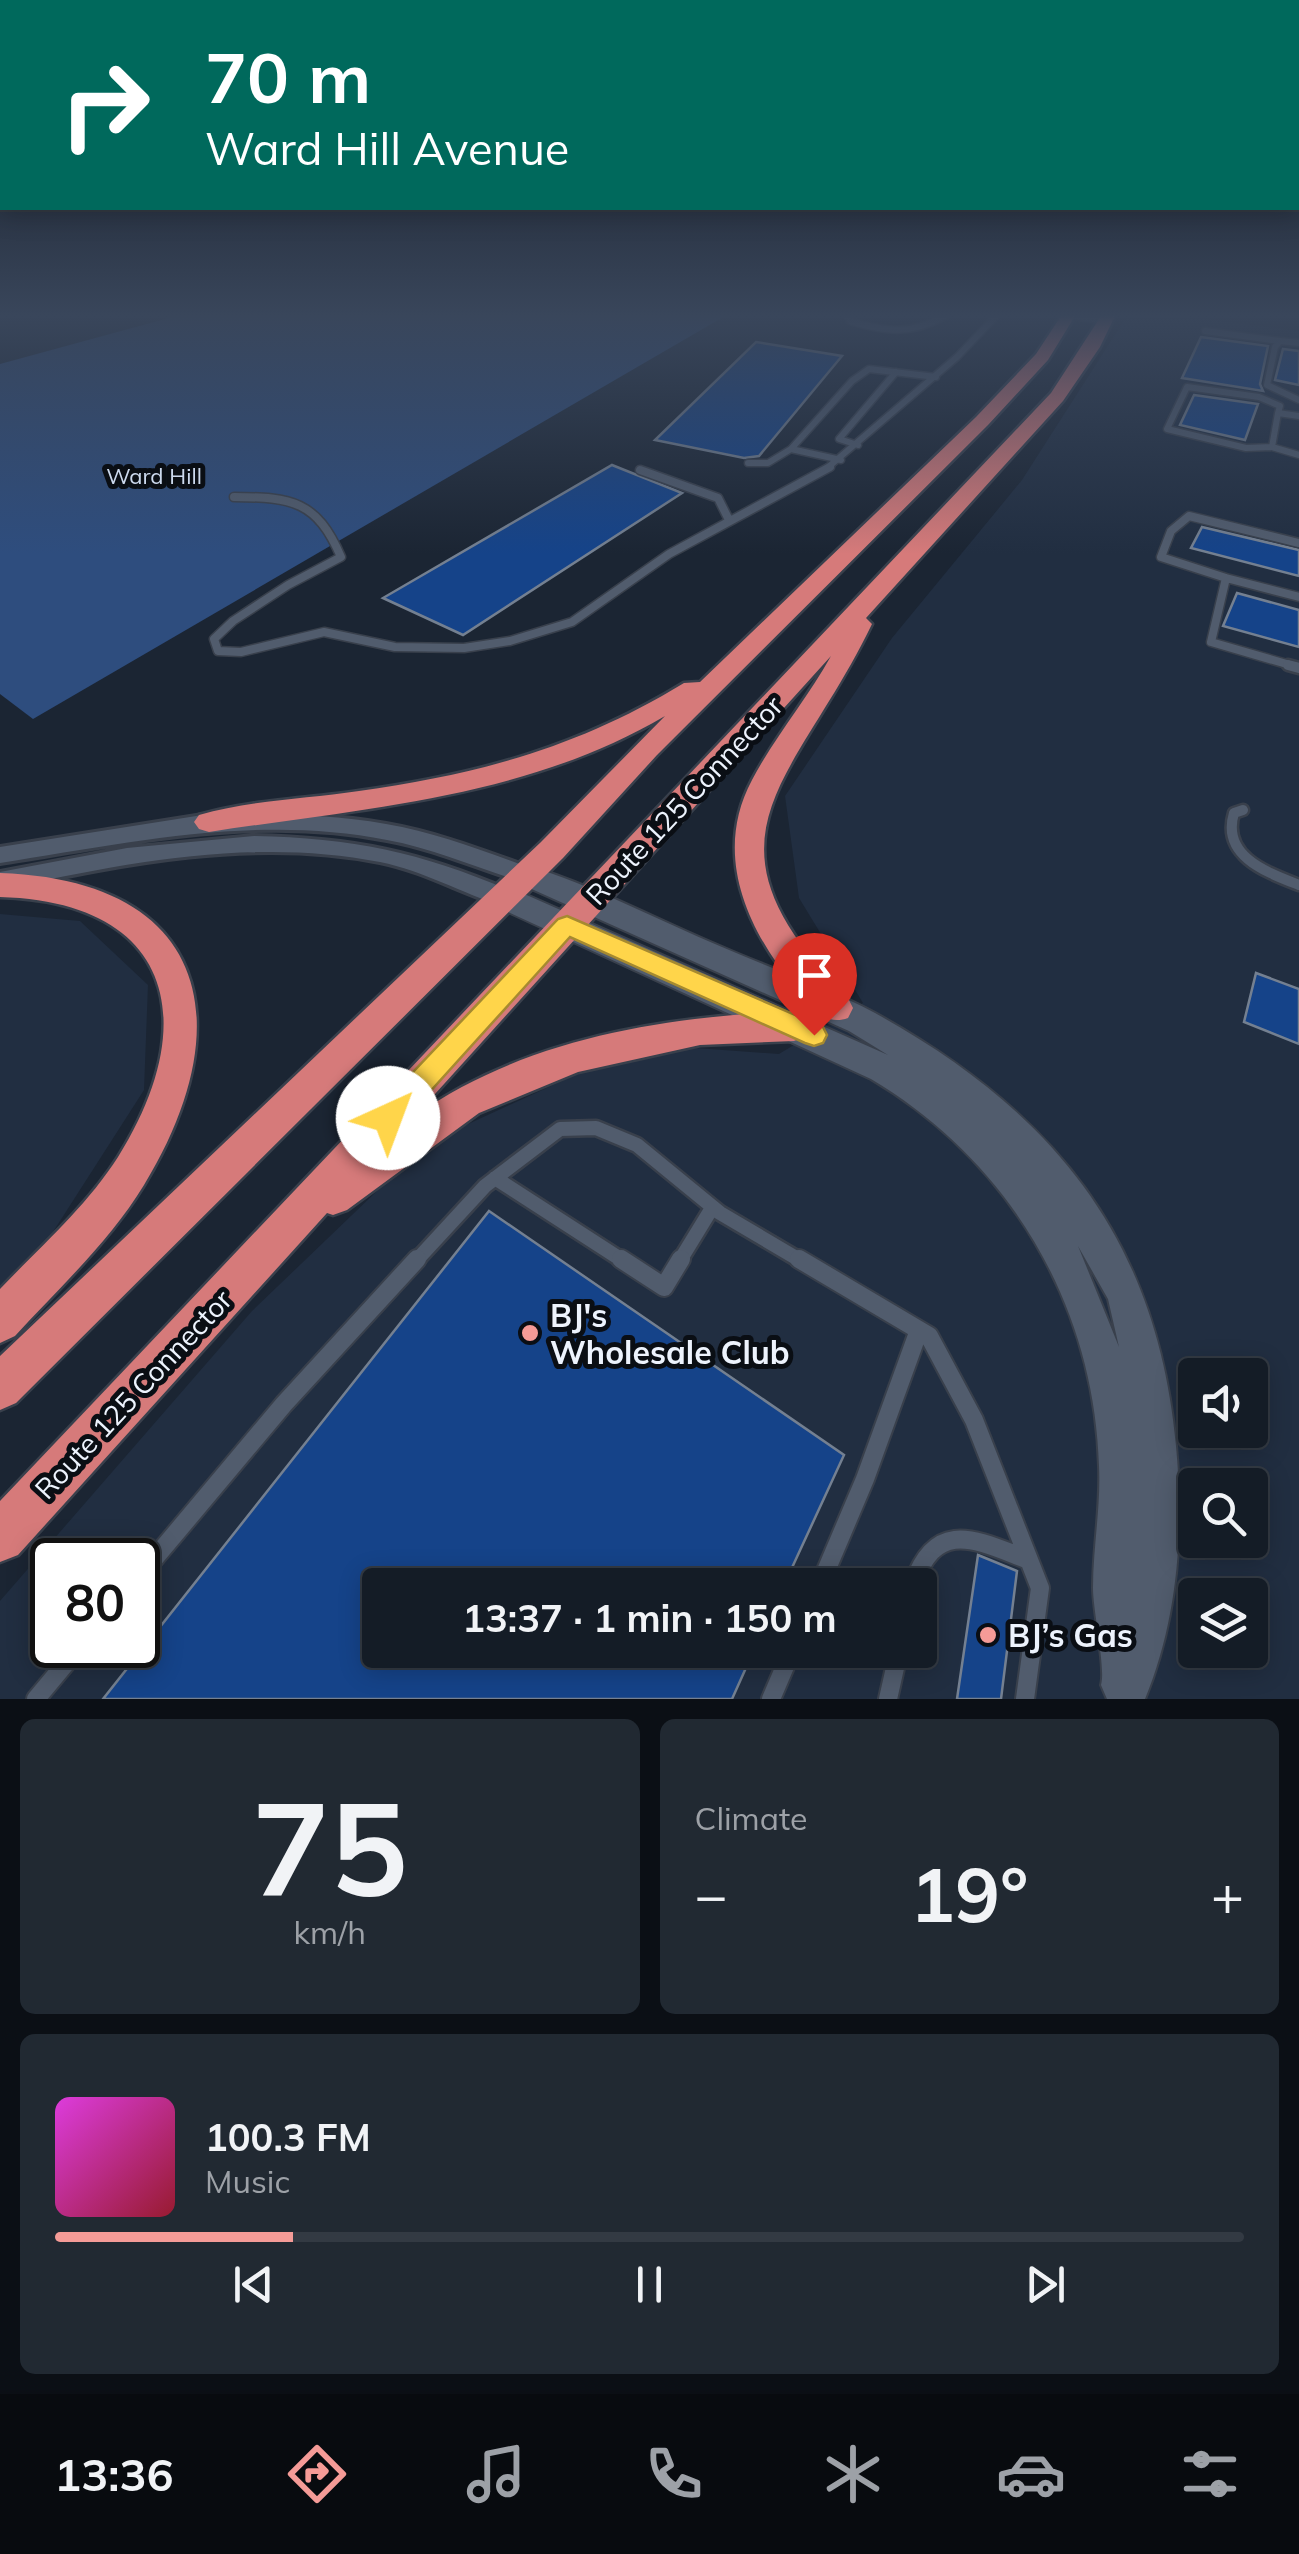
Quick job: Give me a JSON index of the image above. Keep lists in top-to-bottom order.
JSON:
{
  "streets": {
    "highway": ["Route 125 Connector"]
  },
  "parks": ["Ward Hill"],
  "places": ["BJ's Wholesale Club", "BJ’s Gas"],
  "page": {
    "turn": ["70 m", "Ward Hill Avenue"],
    "limit": "80",
    "trip": "13:37 · 1 min · 150 m",
    "tile": [
      ["75", "km/h"],
      "Climate"
    ],
    "heat": ["−", "19°", "+"],
    "song": ["100.3 FM", "Music"],
    "tabs": "13:36"
  }
}
